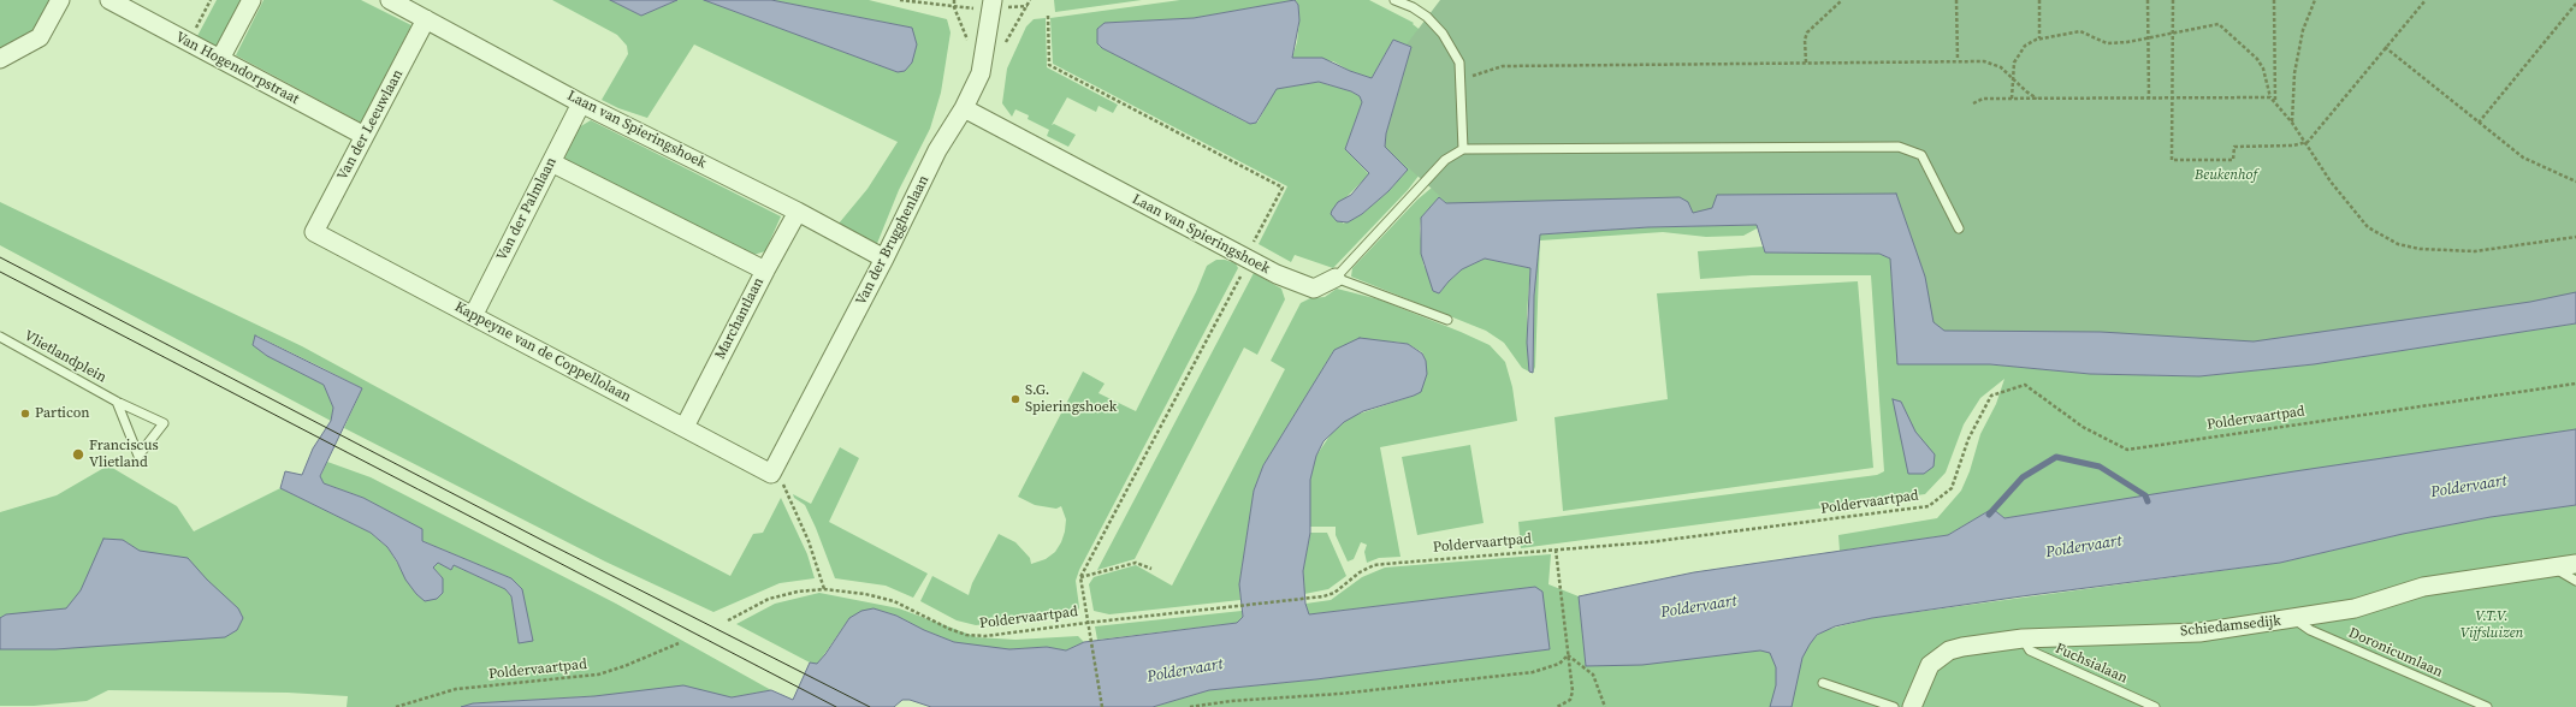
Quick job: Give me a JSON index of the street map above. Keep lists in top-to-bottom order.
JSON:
{
  "streets": {
    "street": [
      "Van Hogendorpstraat",
      "Van der Leeuwlaan",
      "Laan van Spieringshoek",
      "Van der Palmlaan",
      "Van der Brugghenlaan",
      "Marchantlaan",
      "Kappeyne van de Coppellolaan",
      "Schiedamsedijk"
    ],
    "lane": ["Vlietlandplein", "Doronicumlaan", "Fuchsialaan"],
    "path": ["Poldervaartpad"]
  },
  "crossings": [
    ["Van Hogendorpstraat", "Van der Leeuwlaan"],
    ["Van der Leeuwlaan", "Laan van Spieringshoek"],
    ["Van der Leeuwlaan", "Kappeyne van de Coppellolaan"],
    ["Laan van Spieringshoek", "Van der Palmlaan"],
    ["Laan van Spieringshoek", "Van der Brugghenlaan"],
    ["Laan van Spieringshoek", "Marchantlaan"],
    ["Van der Palmlaan", "Kappeyne van de Coppellolaan"],
    ["Van der Brugghenlaan", "Kappeyne van de Coppellolaan"],
    ["Marchantlaan", "Kappeyne van de Coppellolaan"],
    ["Schiedamsedijk", "Doronicumlaan"],
    ["Schiedamsedijk", "Fuchsialaan"]
  ],
  "water": ["Poldervaart"],
  "parks": ["Beukenhof", "V.T.V. Vijfsluizen"],
  "places": ["S.G. Spieringshoek", "Particon", "Franciscus Vlietland"]
}
